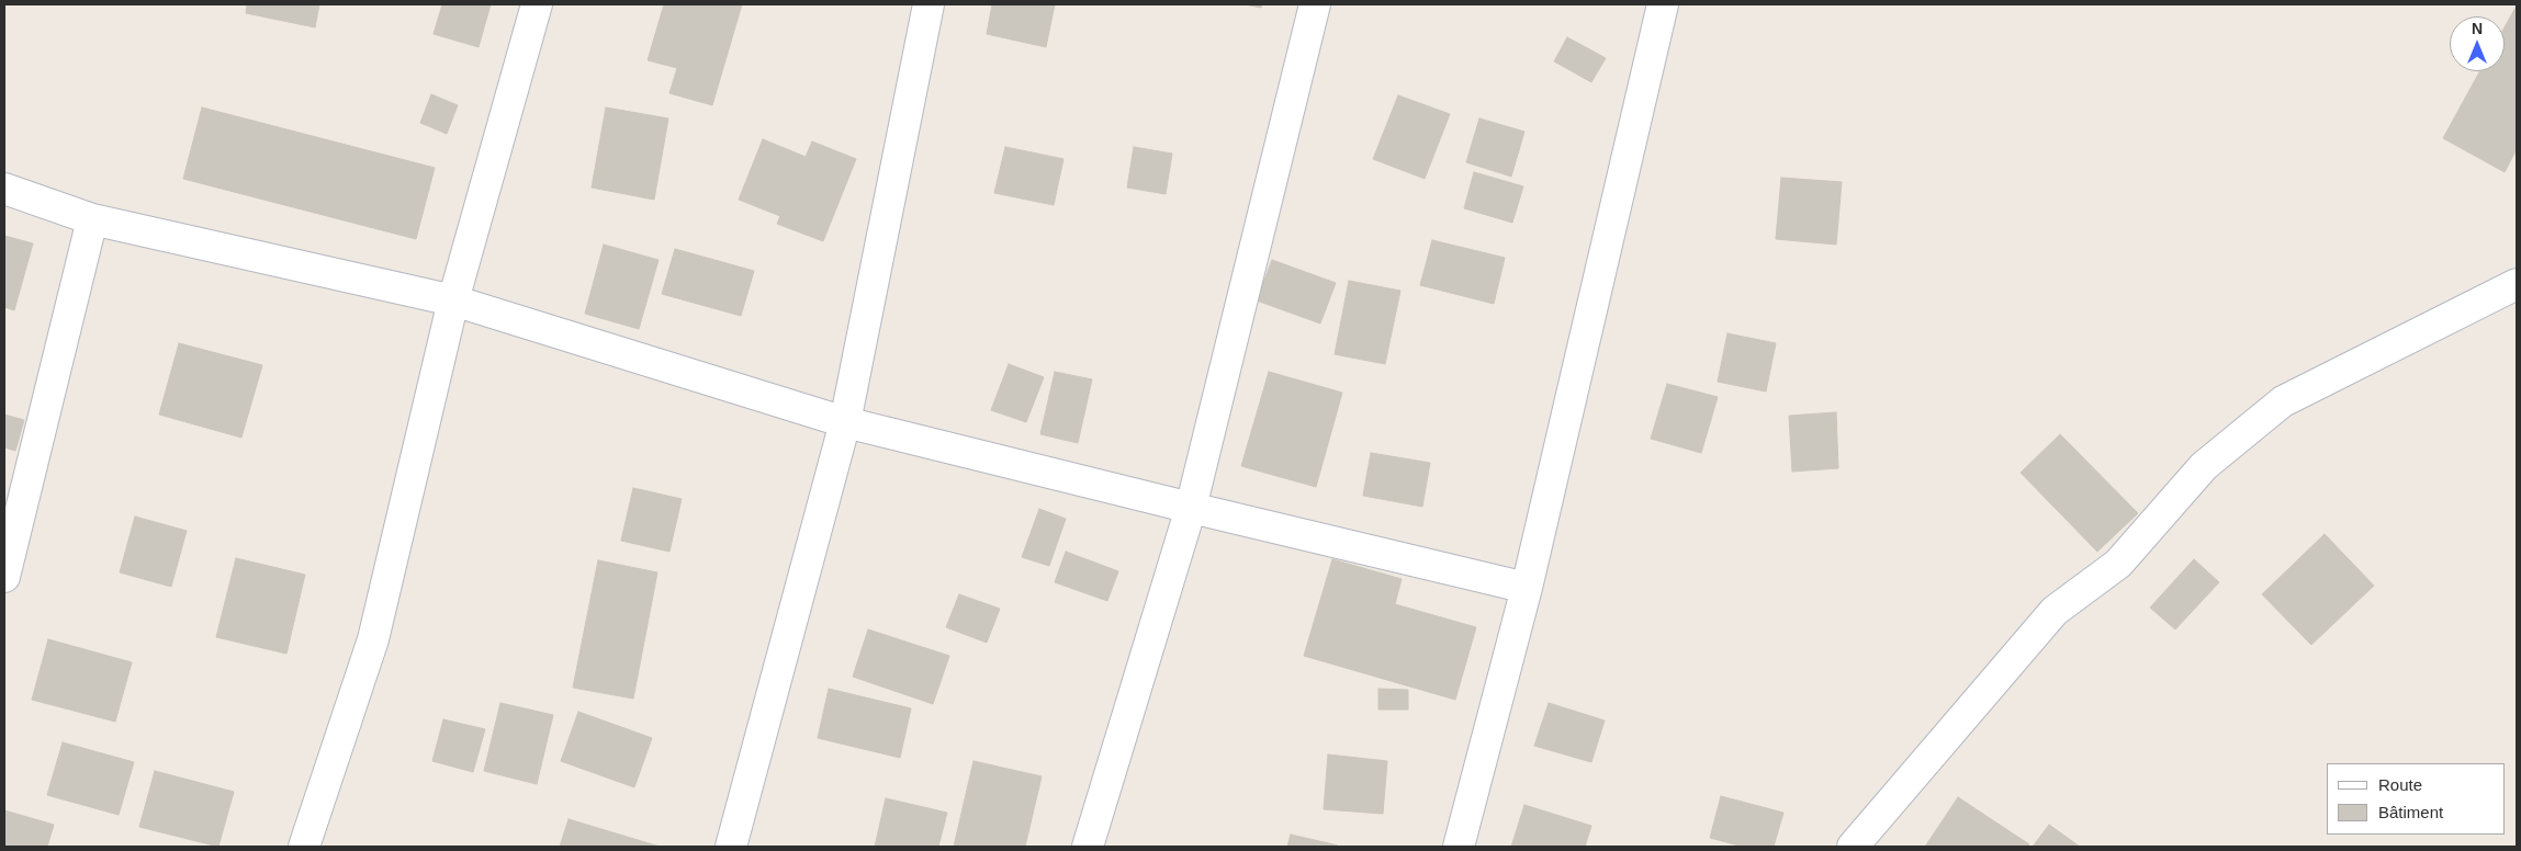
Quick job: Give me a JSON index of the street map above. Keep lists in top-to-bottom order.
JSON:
{
  "legend": ["Route", "Bâtiment"],
  "north": "top"
}
